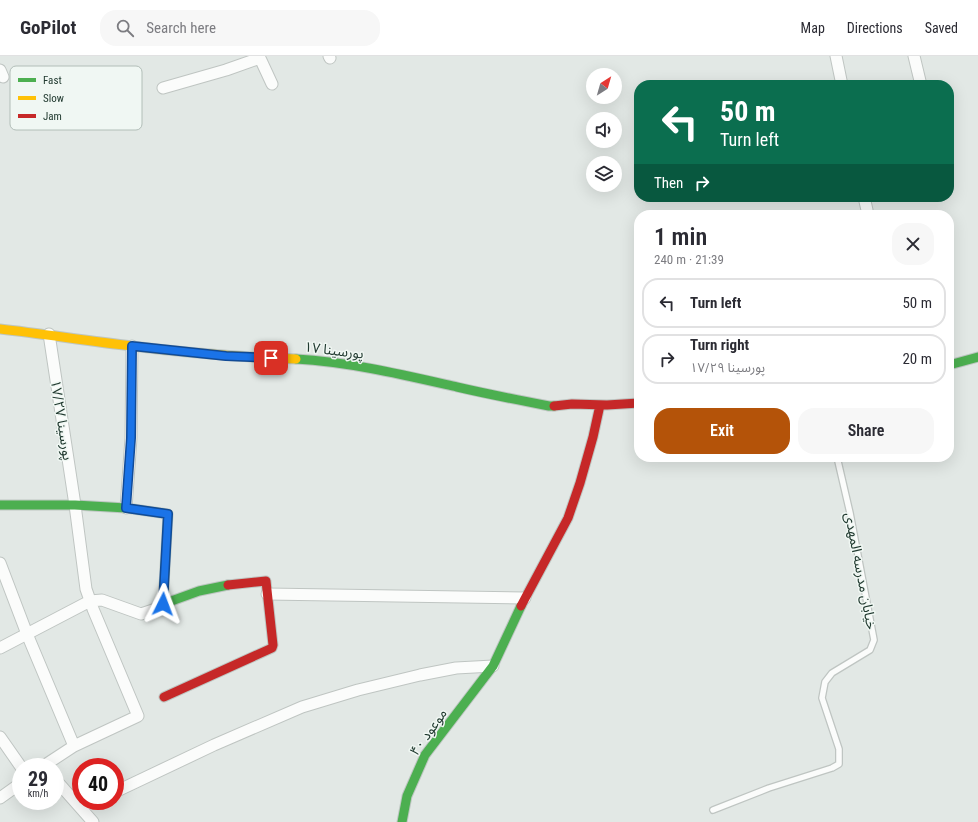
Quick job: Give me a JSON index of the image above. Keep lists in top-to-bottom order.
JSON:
{
  "streets": {
    "street": ["پورسینا ۱۷", "پورسینا ۱۷/۲۷", "موعود ۴۰"],
    "lane": ["خیابان مدرسه المهدی"]
  },
  "crossings": [
    ["پورسینا ۱۷", "پورسینا ۱۷/۲۷"],
    ["پورسینا ۱۷", "موعود ۴۰"]
  ],
  "legend": ["Fast", "Slow", "Jam"],
  "north": "top right",
  "page": {
    "header": "GoPilot",
    "search": "Search here",
    "nav": ["Map", "Directions", "Saved"],
    "turn": ["50 m", "Turn left"],
    "then": "Then",
    "heading": ["1 min", "240 m · 21:39"],
    "list": [
      {
        "name": "Turn left",
        "value": "50 m"
      },
      {
        "name": "Turn right",
        "note": "پورسینا ۱۷/۲۹",
        "value": "20 m"
      }
    ],
    "buttons": ["Exit", "Share"],
    "speed": "29 km/h",
    "limit": "40"
  }
}
